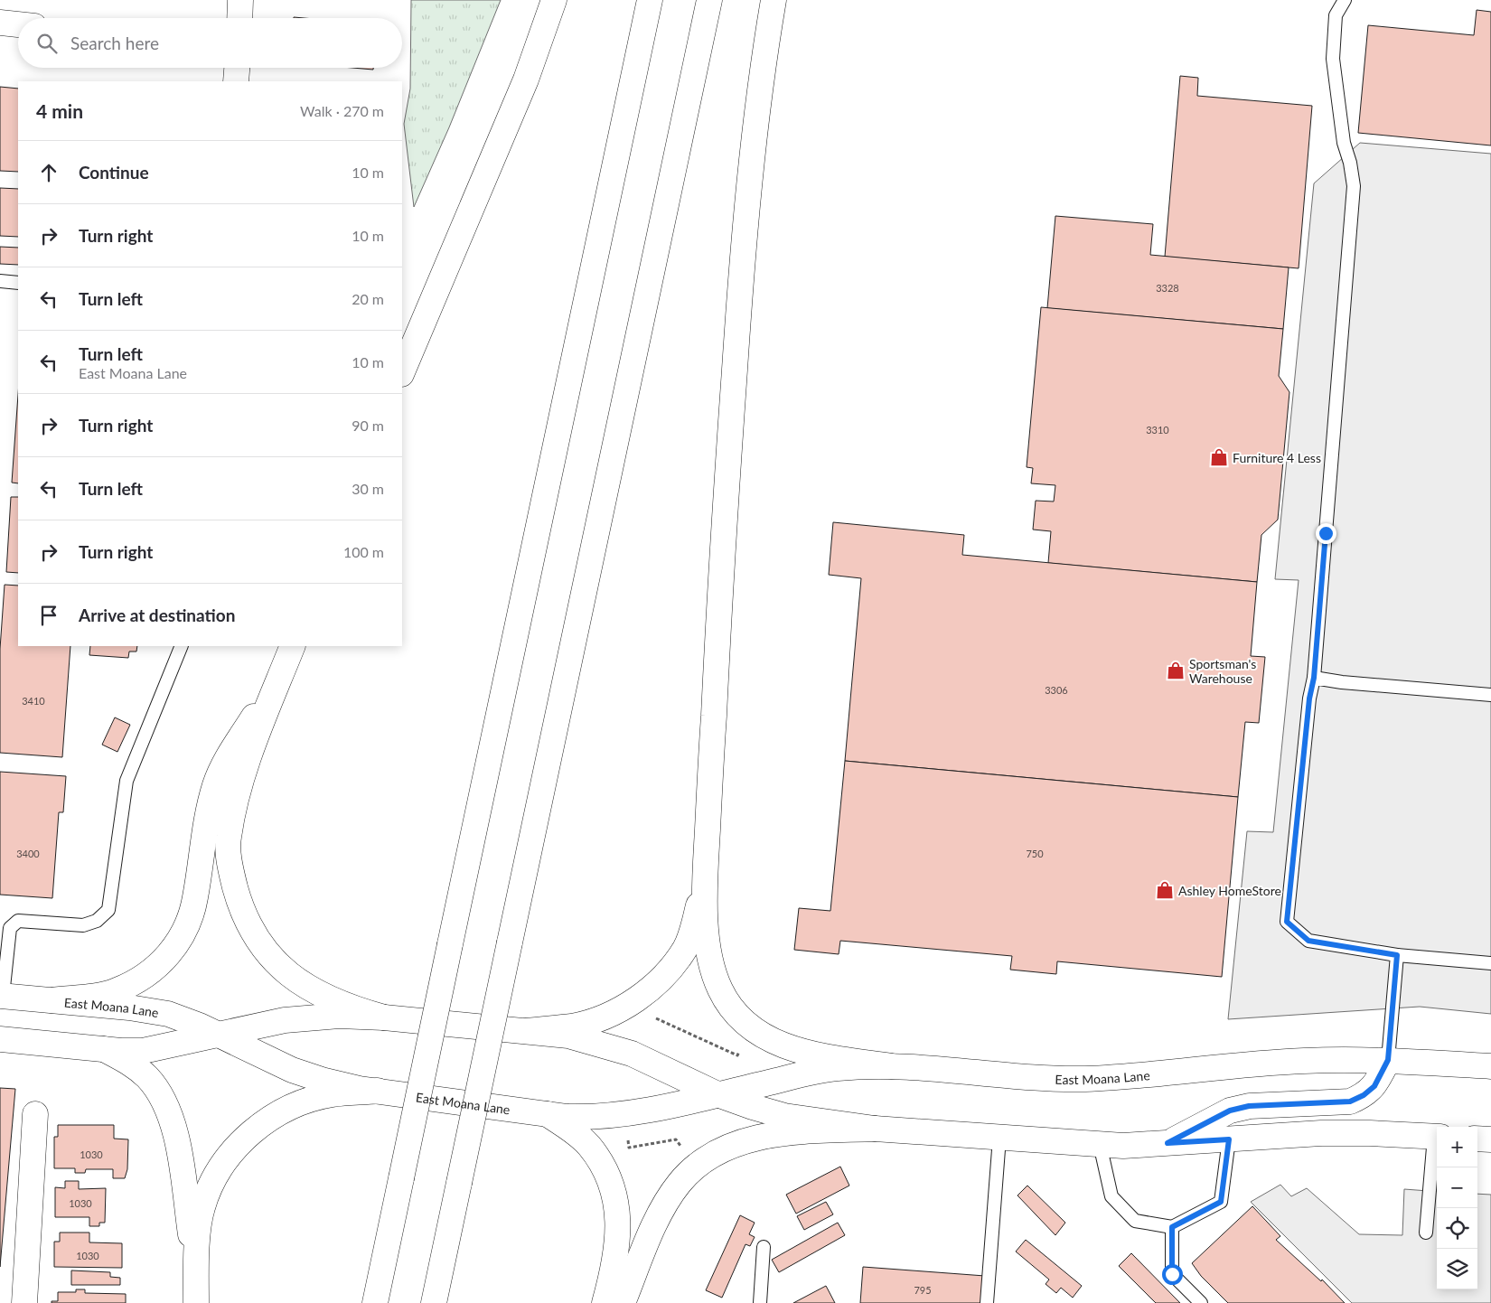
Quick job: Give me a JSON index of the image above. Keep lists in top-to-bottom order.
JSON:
{
  "streets": {
    "main road": ["East Moana Lane"]
  },
  "places": {
    "shop": ["Furniture 4 Less", "Sportsman's Warehouse", "Ashley HomeStore"]
  },
  "house_numbers": [
    "3328",
    "3310",
    "3306",
    "3410",
    "3400",
    "750",
    "1030",
    "1030",
    "1030",
    "795"
  ],
  "page": {
    "search": "Search here",
    "heading": ["4 min", "Walk · 270 m"],
    "list": [
      ["Continue", "10 m"],
      ["Turn right", "10 m"],
      ["Turn left", "20 m"],
      ["Turn left", "East Moana Lane", "10 m"],
      ["Turn right", "90 m"],
      ["Turn left", "30 m"],
      ["Turn right", "100 m"],
      "Arrive at destination"
    ],
    "map_buttons": ["+", "−"]
  }
}
